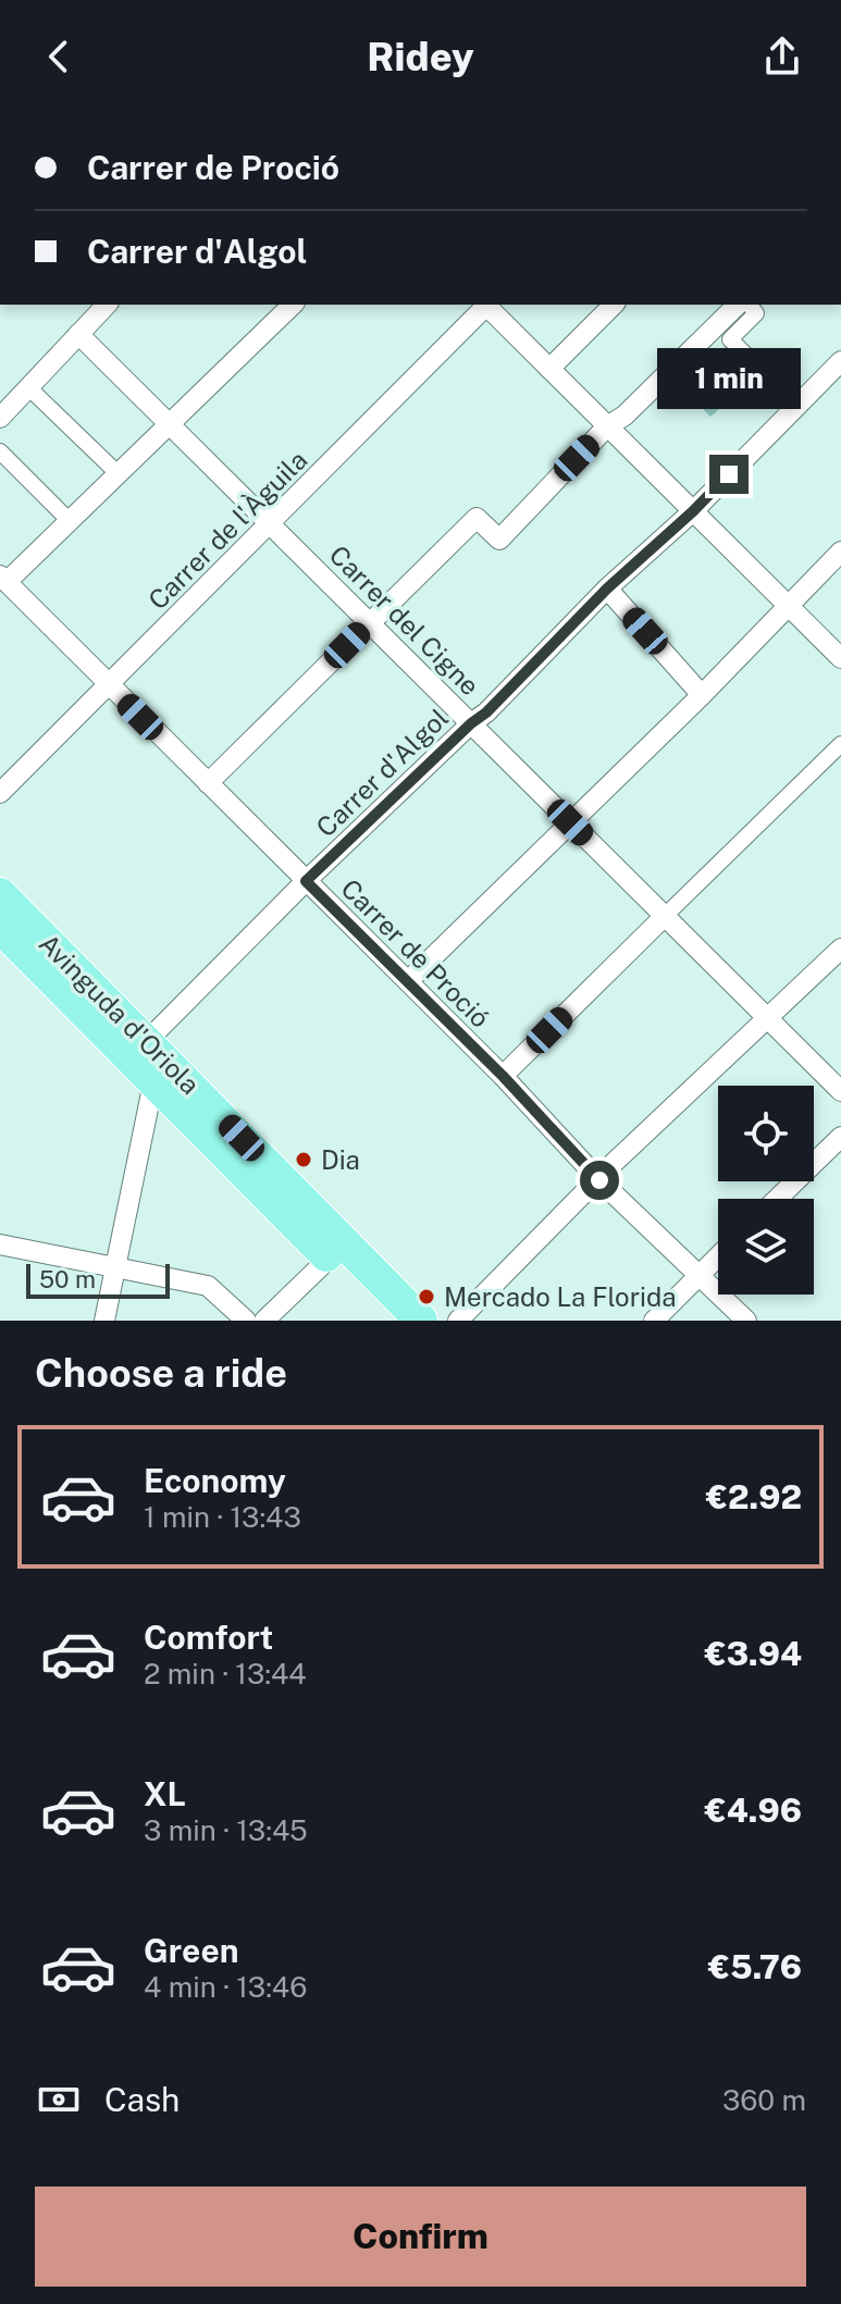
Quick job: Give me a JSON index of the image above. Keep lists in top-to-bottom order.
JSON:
{
  "streets": {
    "main road": ["Avinguda d'Oriola"],
    "street": [
      "Carrer de l'Àguila",
      "Carrer del Cigne",
      "Carrer d'Algol",
      "Carrer de Proció"
    ]
  },
  "crossings": [
    ["Carrer de l'Àguila", "Carrer del Cigne"],
    ["Carrer de l'Àguila", "Carrer de Proció"],
    ["Carrer del Cigne", "Carrer d'Algol"],
    ["Carrer d'Algol", "Carrer de Proció"],
    ["Carrer d'Algol", "Avinguda d'Oriola"]
  ],
  "places": ["Dia", "Mercado La Florida"],
  "scale_bar": "50 m",
  "page": {
    "header": "Ridey",
    "banner": ["Carrer de Proció", "Carrer d'Algol"],
    "bubble": "1 min",
    "scale": "50 m",
    "heading": "Choose a ride",
    "list": [
      {
        "name": "Economy",
        "note": "1 min · 13:43",
        "value": "€2.92"
      },
      {
        "name": "Comfort",
        "note": "2 min · 13:44",
        "value": "€3.94"
      },
      {
        "name": "XL",
        "note": "3 min · 13:45",
        "value": "€4.96"
      },
      {
        "name": "Green",
        "note": "4 min · 13:46",
        "value": "€5.76"
      }
    ],
    "pay": ["Cash", "360 m"],
    "buttons": "Confirm"
  }
}
